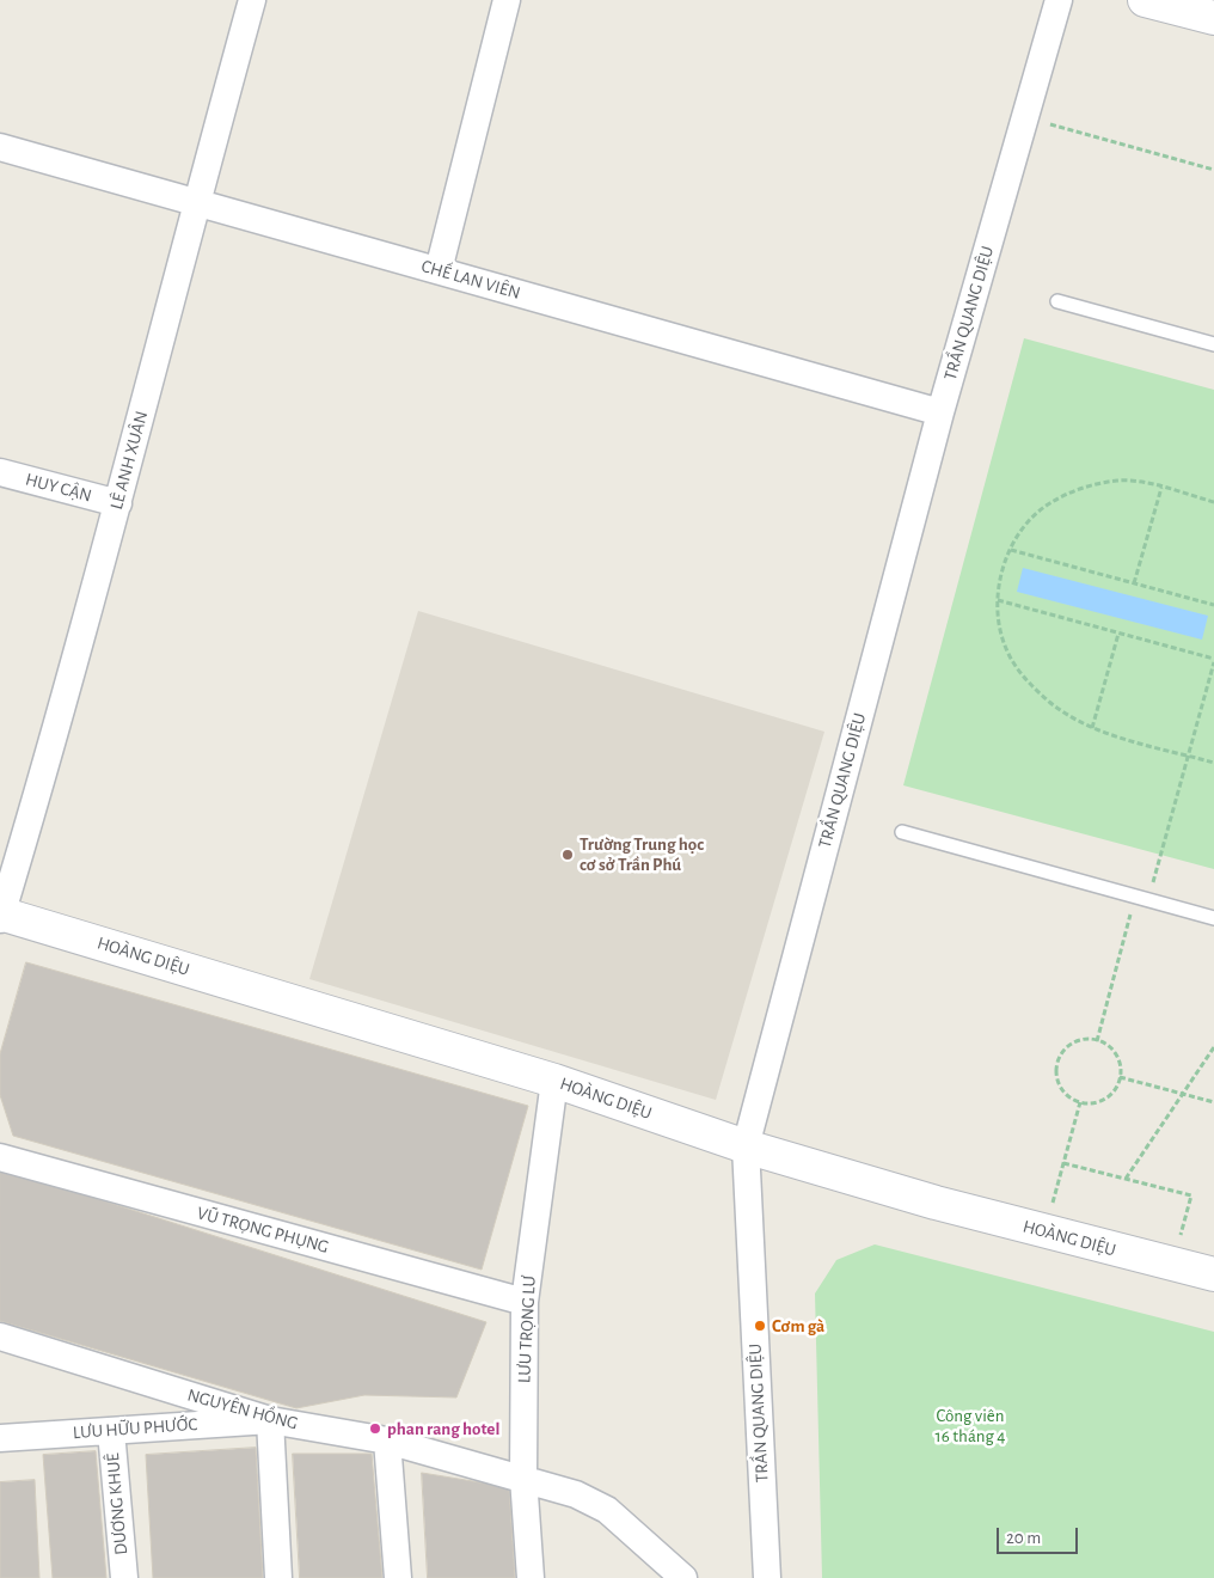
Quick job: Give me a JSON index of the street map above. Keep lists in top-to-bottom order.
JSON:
{
  "streets": {
    "street": [
      "CHẾ LAN VIÊN",
      "TRẦN QUANG DIỆU",
      "LÊ ANH XUÂN",
      "HUY CẬN",
      "HOÀNG DIỆU",
      "VŨ TRỌNG PHỤNG",
      "LƯU TRỌNG LƯ",
      "NGUYÊN HỒNG",
      "LƯU HỮU PHƯỚC",
      "DƯƠNG KHUÊ"
    ]
  },
  "crossings": [
    ["CHẾ LAN VIÊN", "TRẦN QUANG DIỆU"],
    ["CHẾ LAN VIÊN", "LÊ ANH XUÂN"],
    ["TRẦN QUANG DIỆU", "HOÀNG DIỆU"],
    ["LÊ ANH XUÂN", "HUY CẬN"],
    ["LÊ ANH XUÂN", "HOÀNG DIỆU"],
    ["HOÀNG DIỆU", "LƯU TRỌNG LƯ"],
    ["VŨ TRỌNG PHỤNG", "LƯU TRỌNG LƯ"],
    ["LƯU TRỌNG LƯ", "NGUYÊN HỒNG"],
    ["NGUYÊN HỒNG", "LƯU HỮU PHƯỚC"],
    ["LƯU HỮU PHƯỚC", "DƯƠNG KHUÊ"]
  ],
  "parks": ["Công viên 16 tháng 4"],
  "places": ["Trường Trung học cơ sở Trần Phú", "Cơm gà", "phan rang hotel"],
  "scale_bar": "20 m"
}
